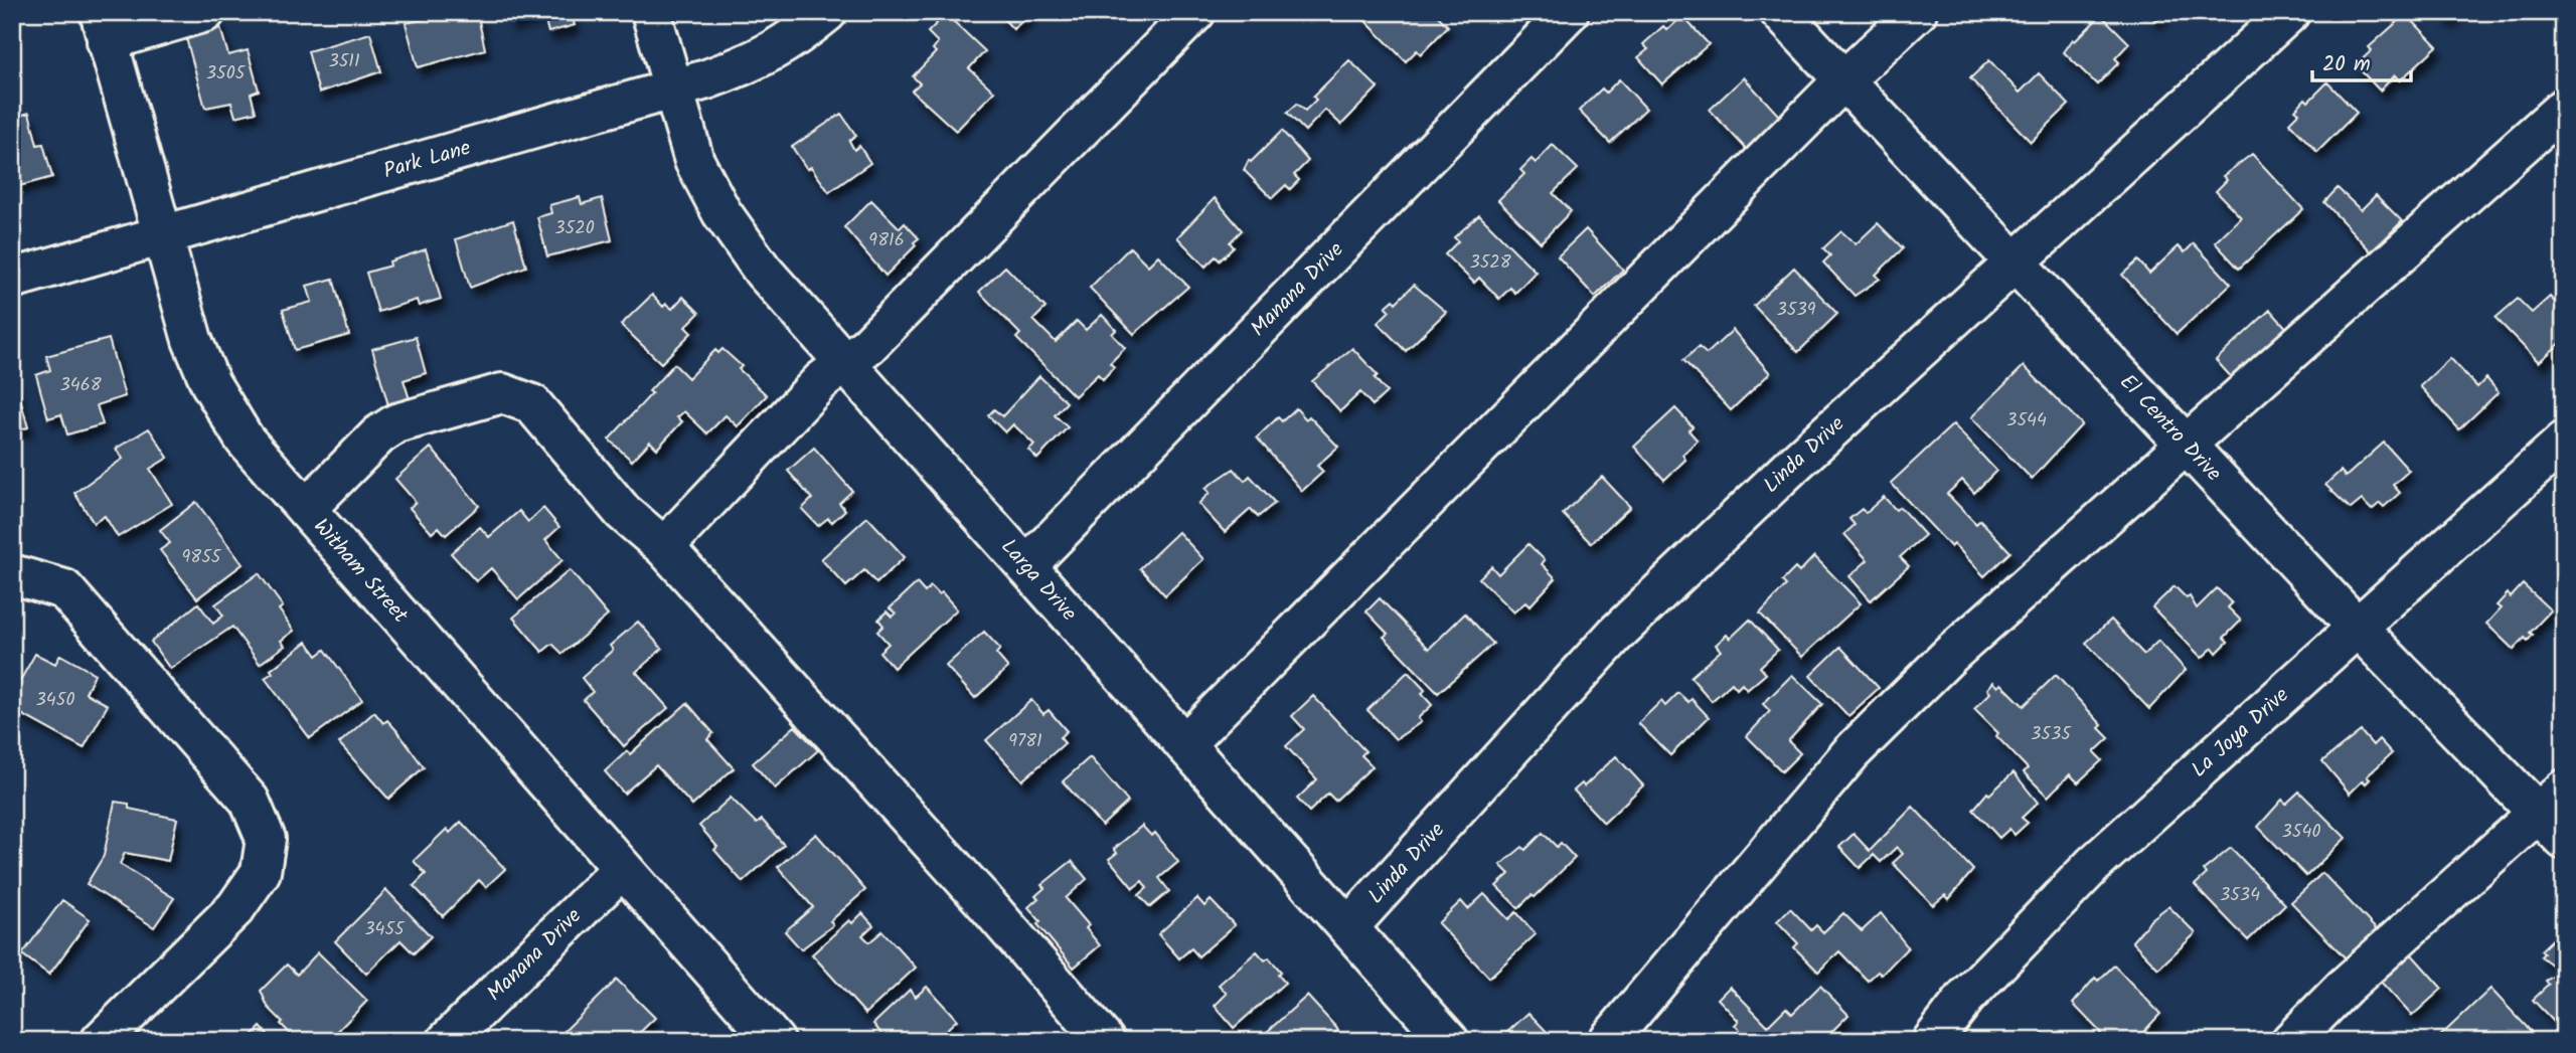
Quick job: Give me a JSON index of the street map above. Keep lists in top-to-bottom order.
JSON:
{
  "streets": {
    "street": [
      "Park Lane",
      "Manana Drive",
      "El Centro Drive",
      "Linda Drive",
      "Witham Street",
      "Larga Drive",
      "La Joya Drive"
    ]
  },
  "crossings": [
    ["Park Lane", "Witham Street"],
    ["Park Lane", "Larga Drive"],
    ["Manana Drive", "Witham Street"],
    ["Manana Drive", "Larga Drive"],
    ["El Centro Drive", "Linda Drive"],
    ["El Centro Drive", "La Joya Drive"],
    ["Linda Drive", "Larga Drive"]
  ],
  "house_numbers": [
    "3511",
    "3505",
    "3520",
    "9816",
    "3528",
    "3539",
    "3468",
    "3544",
    "9855",
    "3450",
    "3535",
    "9781",
    "3540",
    "3534",
    "3455"
  ],
  "scale_bar": "20 m"
}
